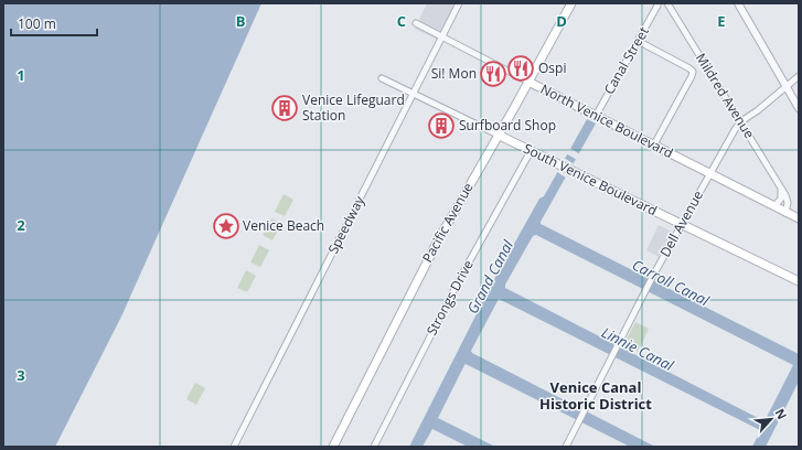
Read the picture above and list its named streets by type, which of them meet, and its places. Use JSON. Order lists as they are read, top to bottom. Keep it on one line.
{"streets":{"main road":["North Venice Boulevard","South Venice Boulevard","Pacific Avenue"],"street":["Canal Street","Mildred Avenue","Dell Avenue","Speedway","Strongs Drive"]},"crossings":[["Canal Street","North Venice Boulevard"],["Mildred Avenue","North Venice Boulevard"],["Mildred Avenue","Dell Avenue"],["North Venice Boulevard","Pacific Avenue"],["North Venice Boulevard","Dell Avenue"],["North Venice Boulevard","Speedway"],["South Venice Boulevard","Pacific Avenue"],["South Venice Boulevard","Dell Avenue"],["South Venice Boulevard","Speedway"],["South Venice Boulevard","Strongs Drive"]],"districts":["Venice Canal Historic District"],"water":["Grand Canal","Carroll Canal","Linnie Canal"],"places":{"restaurant":["Ospi","Si! Mon"],"building":["Venice Lifeguard Station","Surfboard Shop"],"place":["Venice Beach"]},"scale_bar":"100 m","north":"top right","grid":{"columns":["B","C","D","E"],"rows":["1","2","3"]}}
